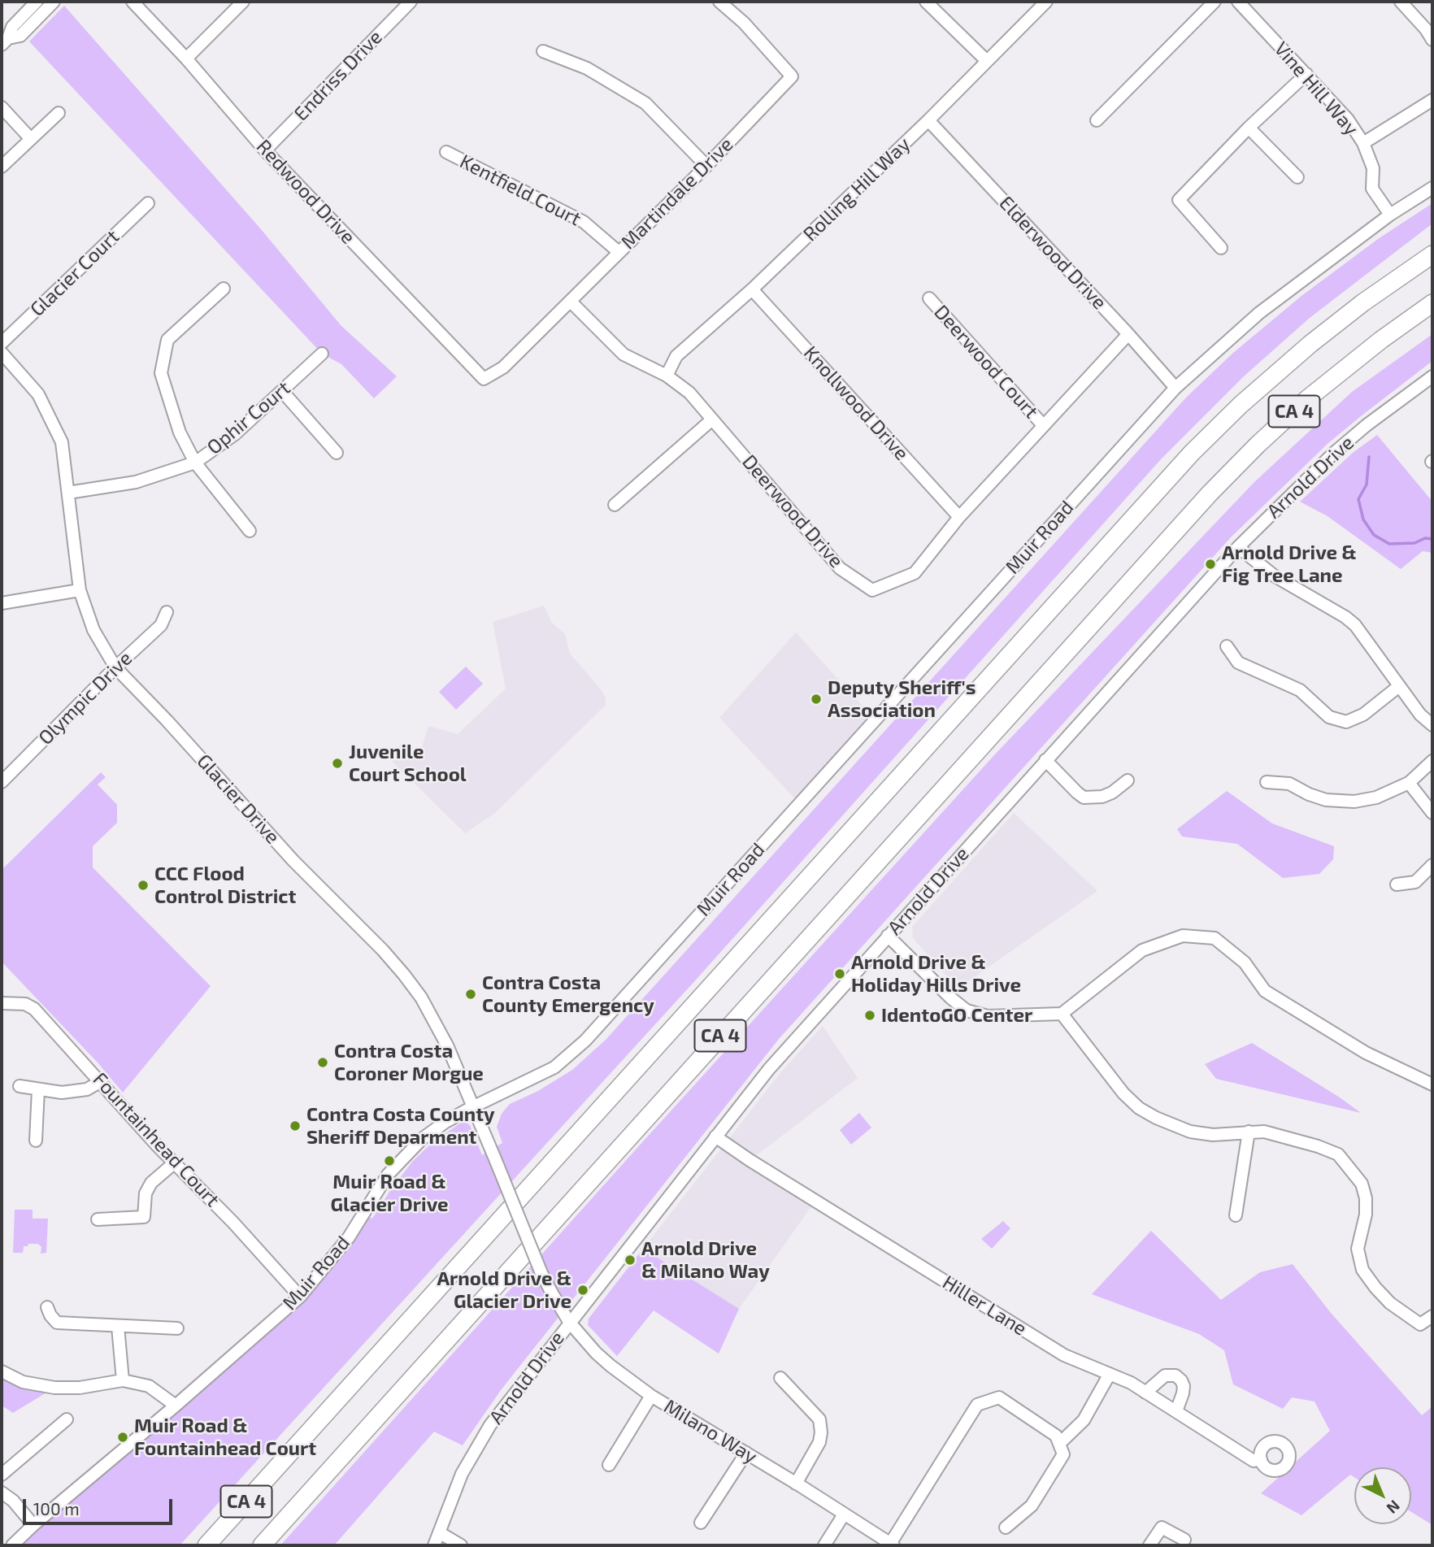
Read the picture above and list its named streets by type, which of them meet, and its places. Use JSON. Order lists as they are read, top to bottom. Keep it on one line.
{"streets":{"highway":["CA 4"],"street":["Endriss Drive","Vine Hill Way","Rolling Hill Way","Kentfield Court","Redwood Drive","Martindale Drive","Elderwood Drive","Glacier Court","Deerwood Court","Knollwood Drive","Ophir Court","Arnold Drive","Deerwood Drive","Muir Road","Olympic Drive","Glacier Drive","Fountainhead Court","Hiller Lane","Milano Way"]},"crossings":[["Endriss Drive","Redwood Drive"],["Vine Hill Way","Muir Road"],["Rolling Hill Way","Elderwood Drive"],["Rolling Hill Way","Knollwood Drive"],["Rolling Hill Way","Deerwood Drive"],["Kentfield Court","Martindale Drive"],["Redwood Drive","Martindale Drive"],["Martindale Drive","Deerwood Drive"],["Elderwood Drive","Deerwood Drive"],["Elderwood Drive","Muir Road"],["Deerwood Court","Deerwood Drive"],["Knollwood Drive","Deerwood Drive"],["Ophir Court","Glacier Drive"],["Arnold Drive","Hiller Lane"],["Arnold Drive","Milano Way"],["Muir Road","Glacier Drive"],["Muir Road","Fountainhead Court"],["Olympic Drive","Glacier Drive"],["Glacier Drive","Milano Way"]],"places":["Arnold Drive & Fig Tree Lane","Deputy Sheriff's Association","Juvenile Court School","CCC Flood Control District","Arnold Drive & Holiday Hills Drive","Contra Costa County Emergency","IdentoGO Center","Contra Costa Coroner Morgue","Contra Costa County Sheriff Deparment","Muir Road & Glacier Drive","Arnold Drive & Milano Way","Arnold Drive & Glacier Drive","Muir Road & Fountainhead Court"],"scale_bar":"100 m","north":"bottom right"}
